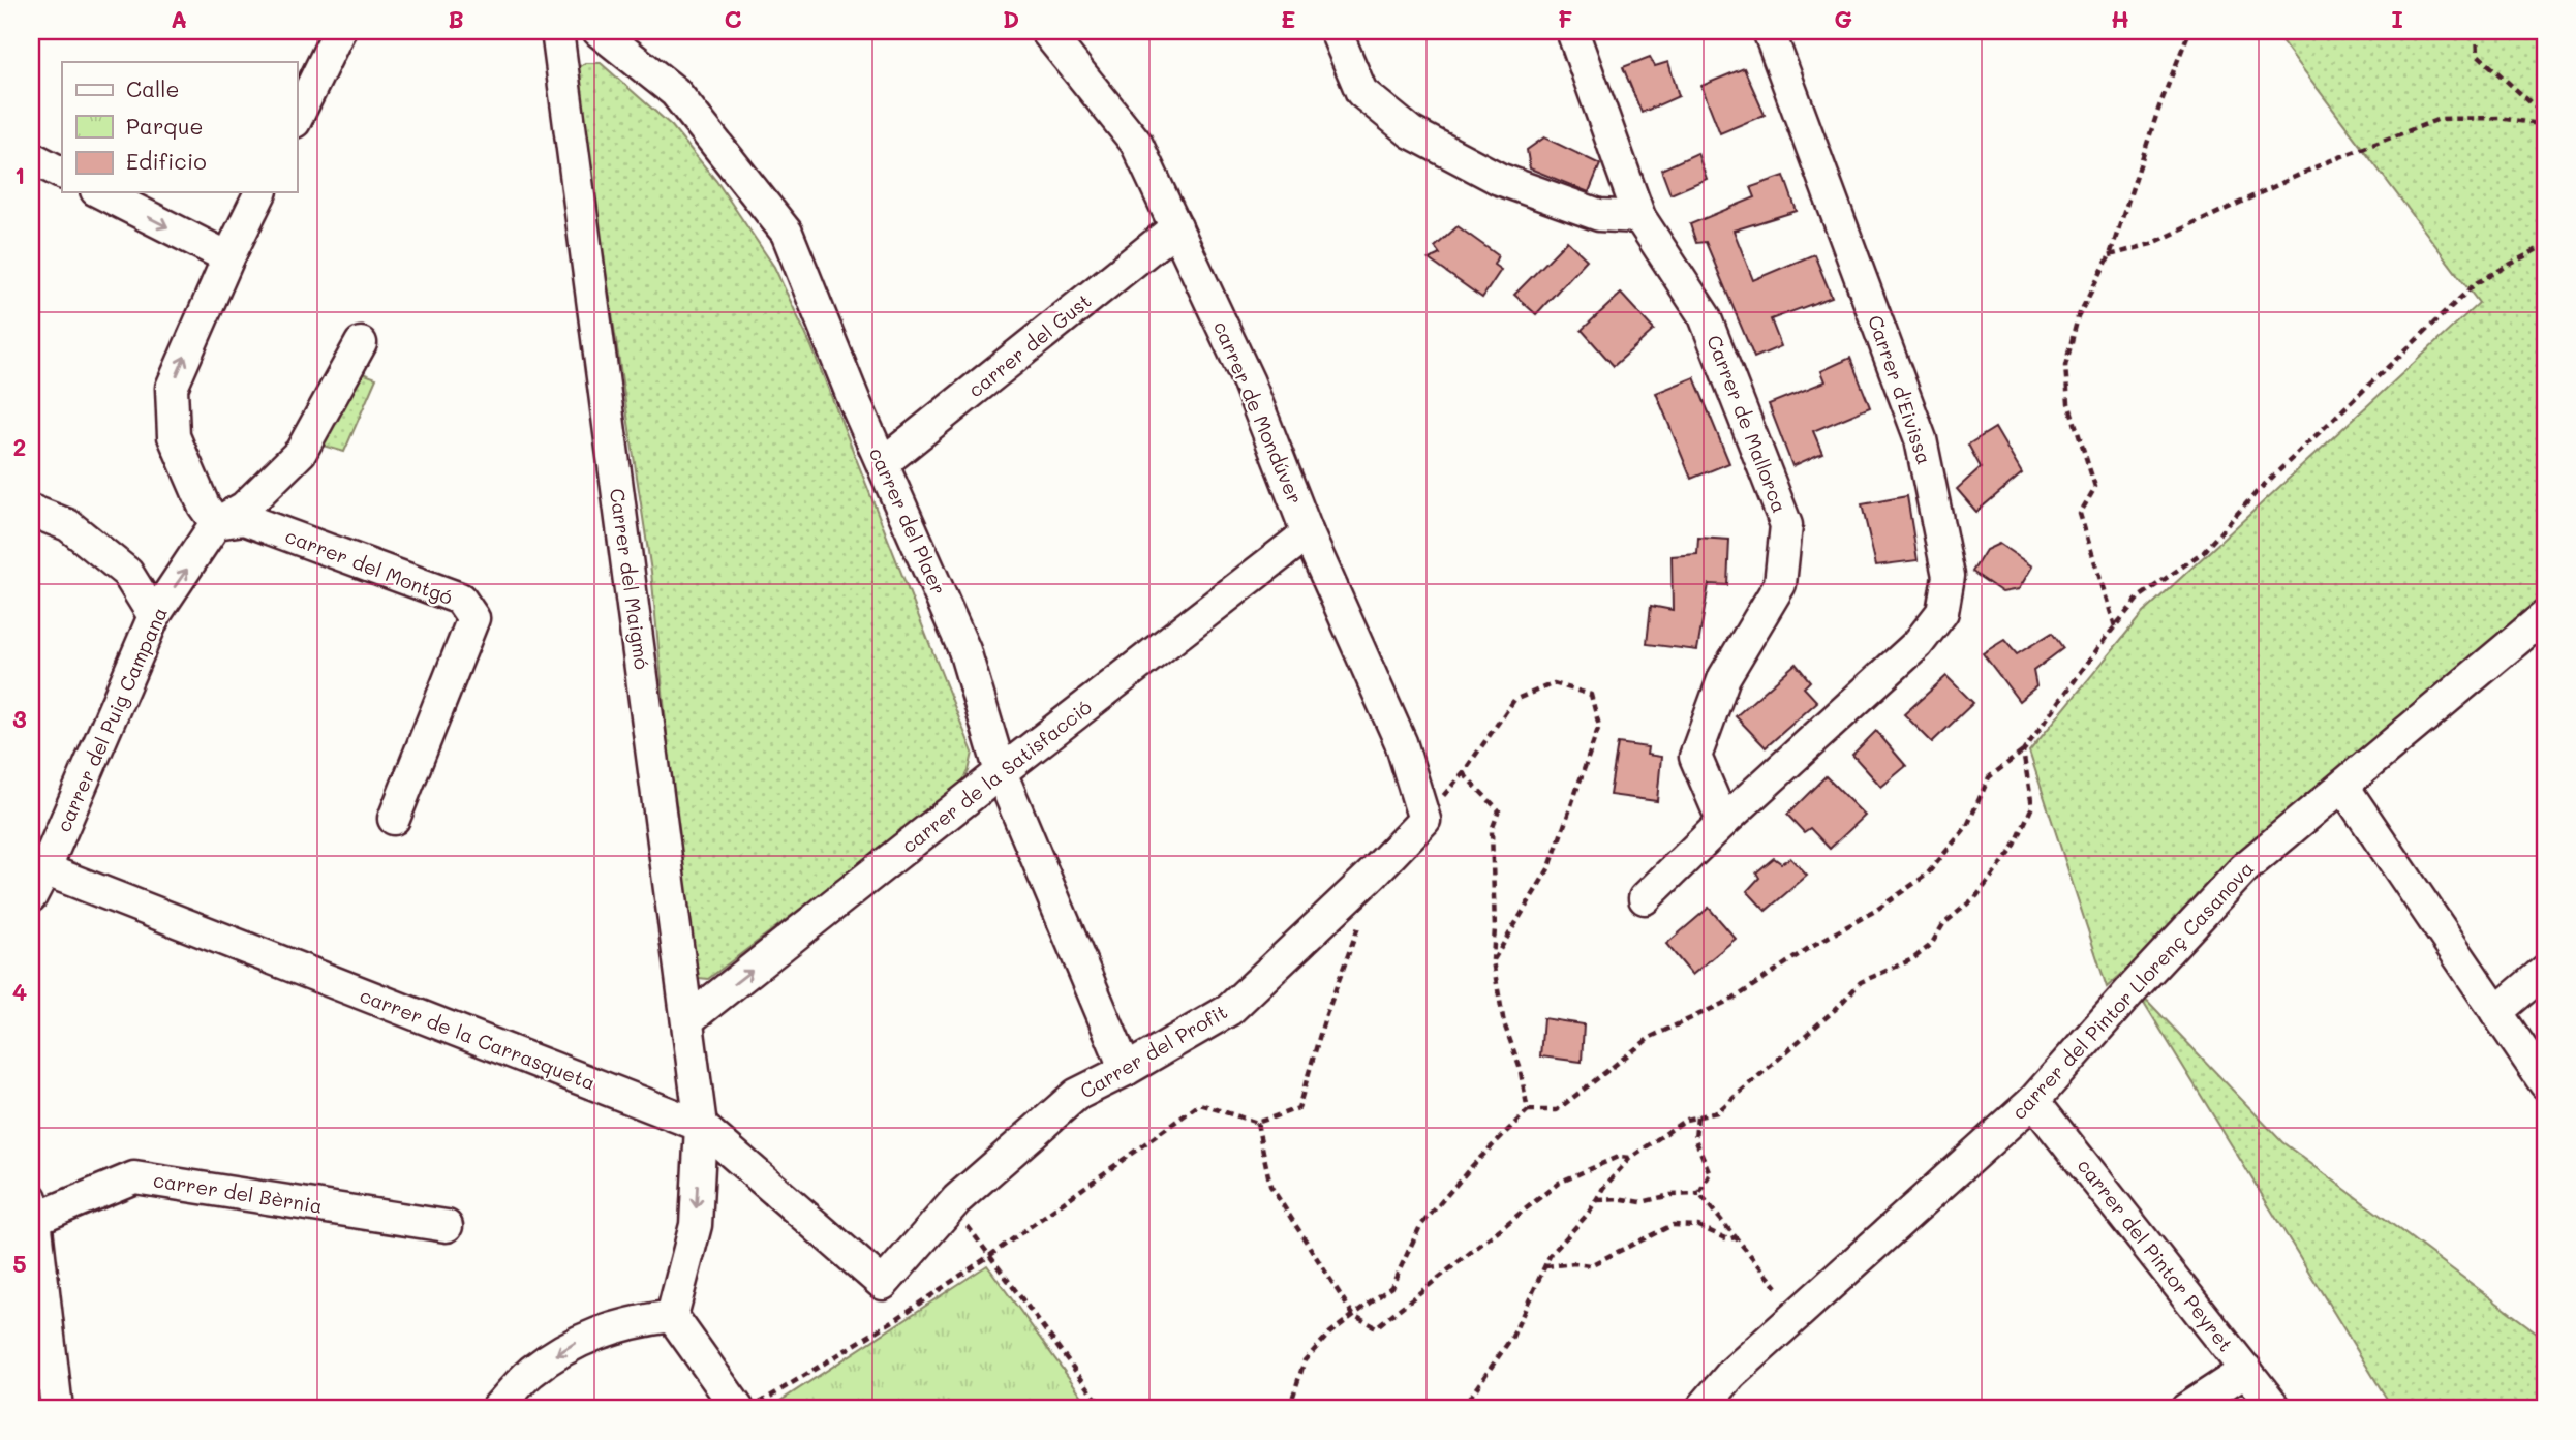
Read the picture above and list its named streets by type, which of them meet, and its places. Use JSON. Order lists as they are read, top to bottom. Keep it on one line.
{"streets":{"street":["carrer del Gust","Carrer d'Eivissa","carrer de Mondúver","Carrer de Mallorca","carrer del Plaer","carrer del Montgó","Carrer del Maigmó","carrer del Puig Campana","carrer de la Satisfacció","carrer del Pintor Llorenç Casanova","carrer de la Carrasqueta","Carrer del Profit","carrer del Bèrnia","carrer del Pintor Peyret"]},"crossings":[["carrer del Gust","carrer de Mondúver"],["carrer del Gust","carrer del Plaer"],["Carrer d'Eivissa","Carrer de Mallorca"],["carrer de Mondúver","carrer de la Satisfacció"],["carrer de Mondúver","Carrer del Profit"],["carrer del Plaer","carrer de la Satisfacció"],["carrer del Plaer","Carrer del Profit"],["carrer del Montgó","carrer del Puig Campana"],["Carrer del Maigmó","carrer de la Satisfacció"],["Carrer del Maigmó","carrer de la Carrasqueta"],["carrer del Puig Campana","carrer de la Carrasqueta"],["carrer del Pintor Llorenç Casanova","carrer del Pintor Peyret"],["carrer de la Carrasqueta","Carrer del Profit"]],"one_way":["carrer de la Satisfacció"],"legend":["Calle","Parque","Edificio"],"grid":{"columns":["A","B","C","D","E","F","G","H","I"],"rows":["1","2","3","4","5"]}}
